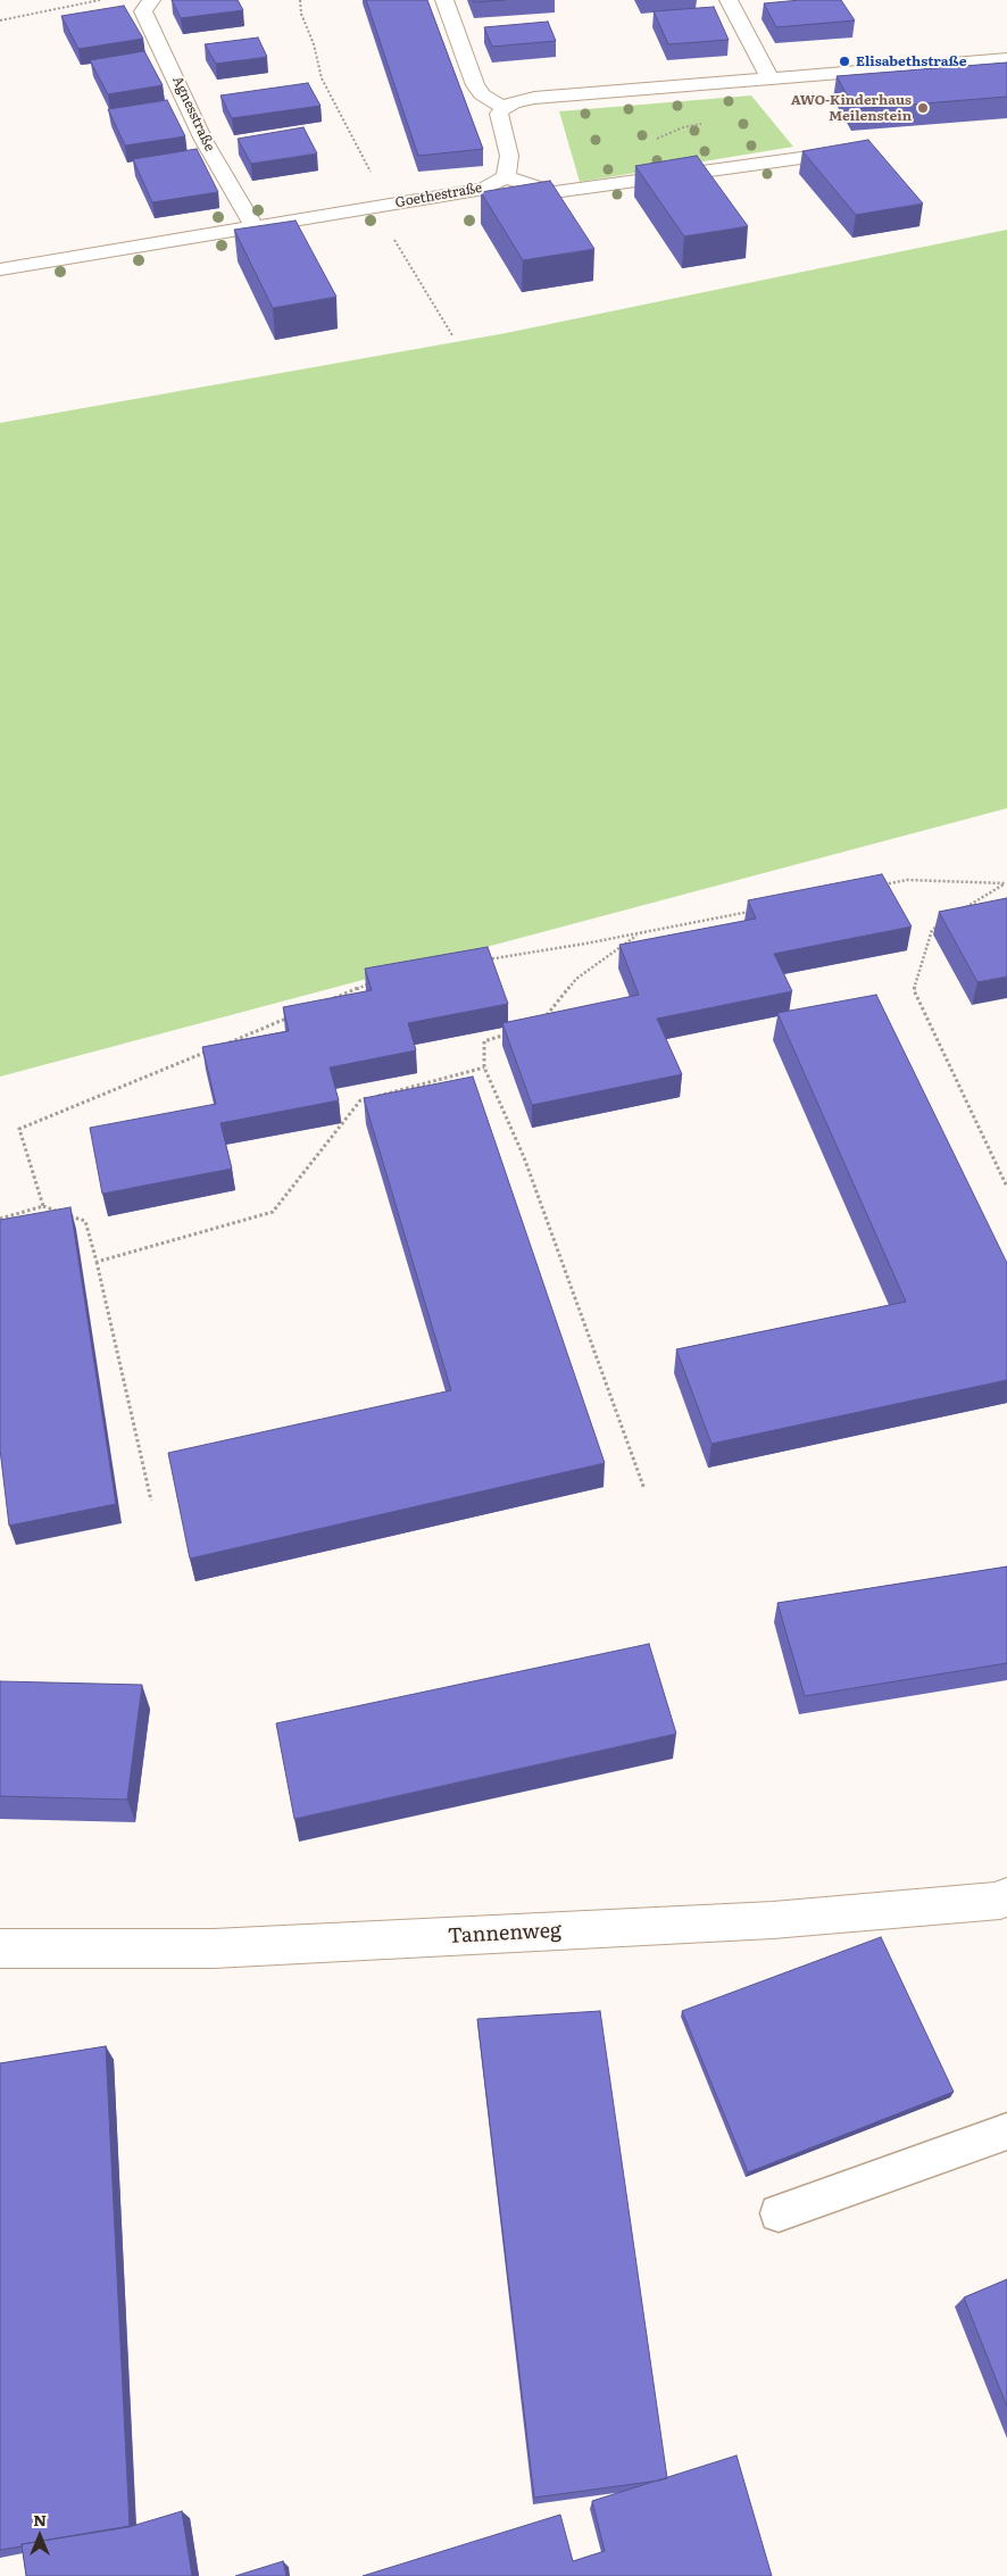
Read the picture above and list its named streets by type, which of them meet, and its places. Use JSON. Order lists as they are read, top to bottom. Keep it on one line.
{"streets":{"street":["Agnesstraße","Goethestraße","Tannenweg"]},"crossings":[["Agnesstraße","Goethestraße"]],"places":["Elisabethstraße","AWO-Kinderhaus Meilenstein"],"north":"top"}
